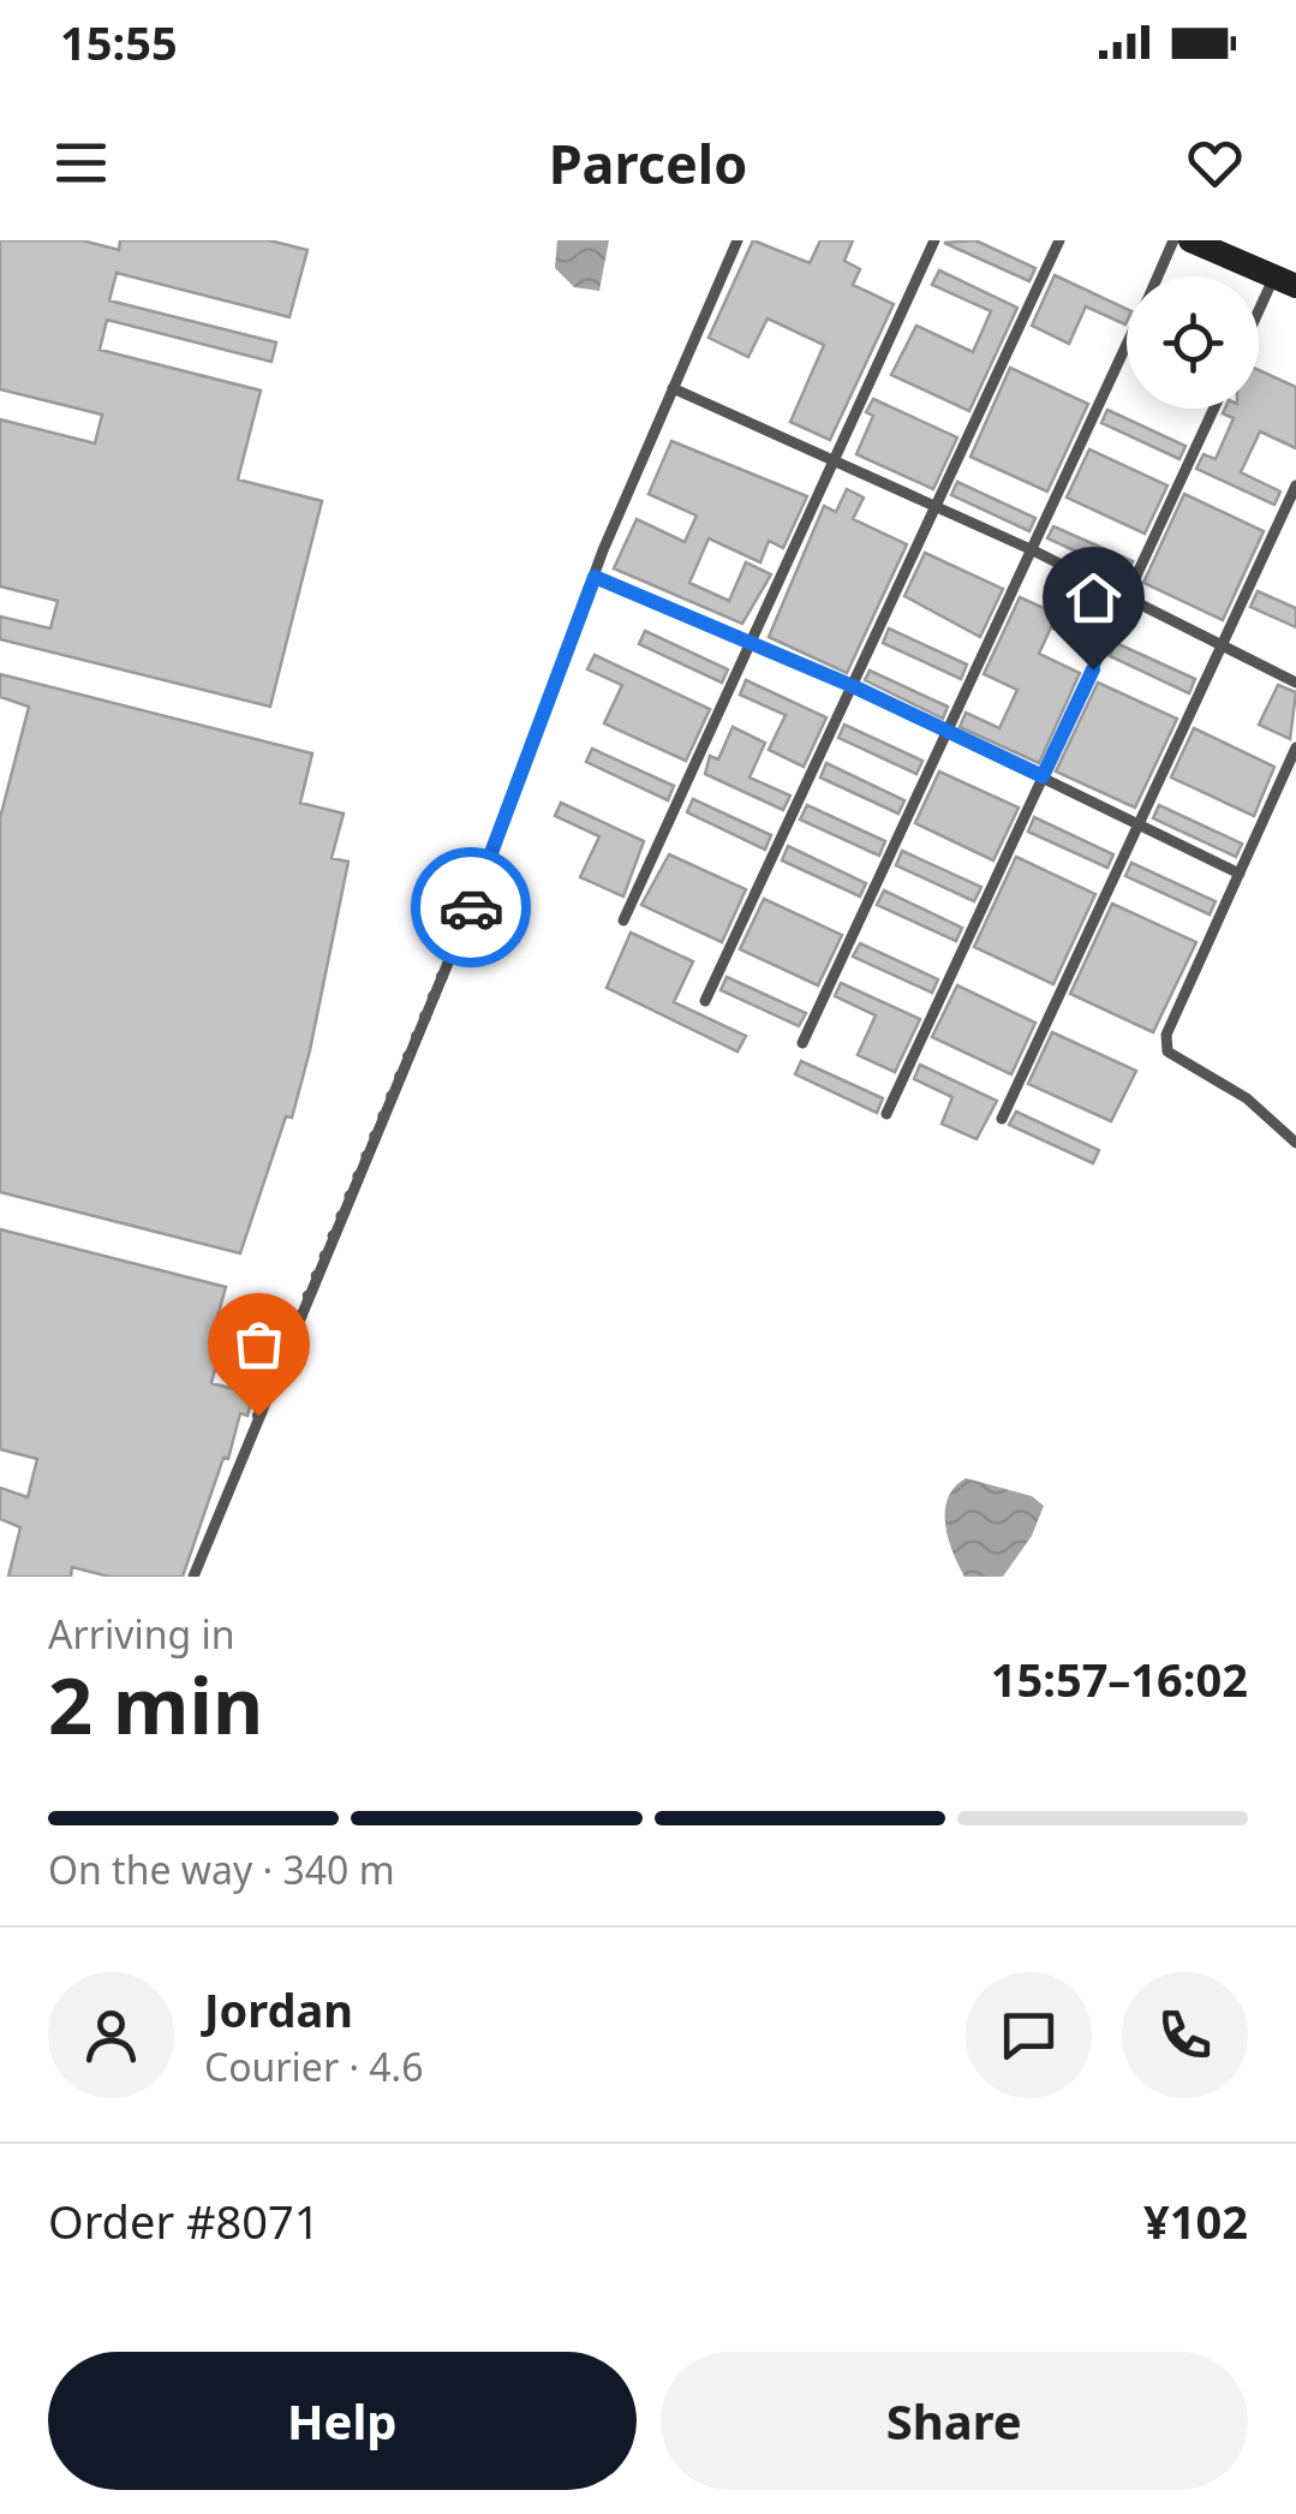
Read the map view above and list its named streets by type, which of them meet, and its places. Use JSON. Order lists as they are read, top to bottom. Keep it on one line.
{"page":{"status":"15:55","header":"Parcelo","heading":["2 min","Arriving in","15:57–16:02"],"panel":["Jordan","Courier · 4.6","Order #8071","¥102"],"bar":"On the way · 340 m","buttons":["Help","Share"]}}
